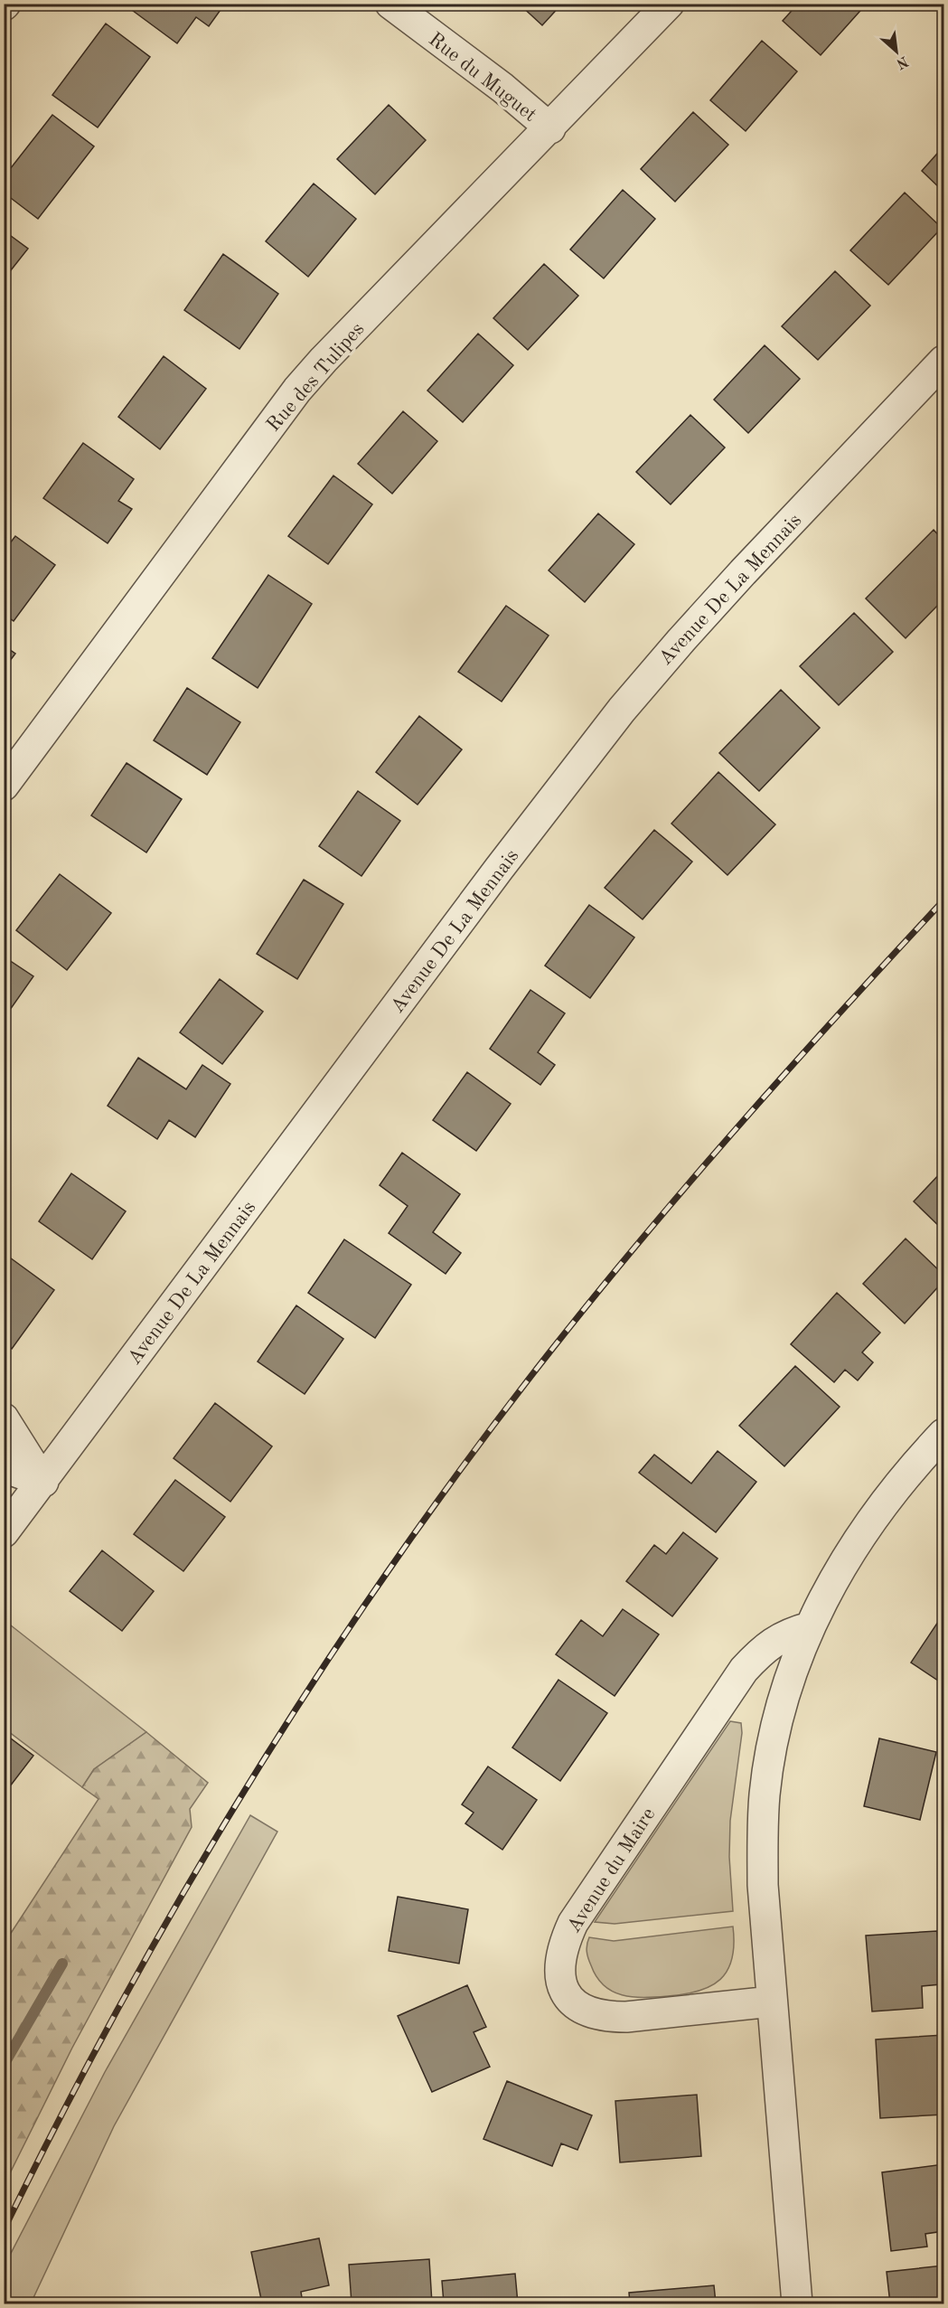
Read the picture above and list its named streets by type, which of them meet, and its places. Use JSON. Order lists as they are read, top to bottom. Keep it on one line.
{"streets":{"street":["Rue du Muguet","Rue des Tulipes","Avenue De La Mennais","Avenue du Maire"]},"crossings":[["Rue du Muguet","Rue des Tulipes"]],"north":"bottom right"}
